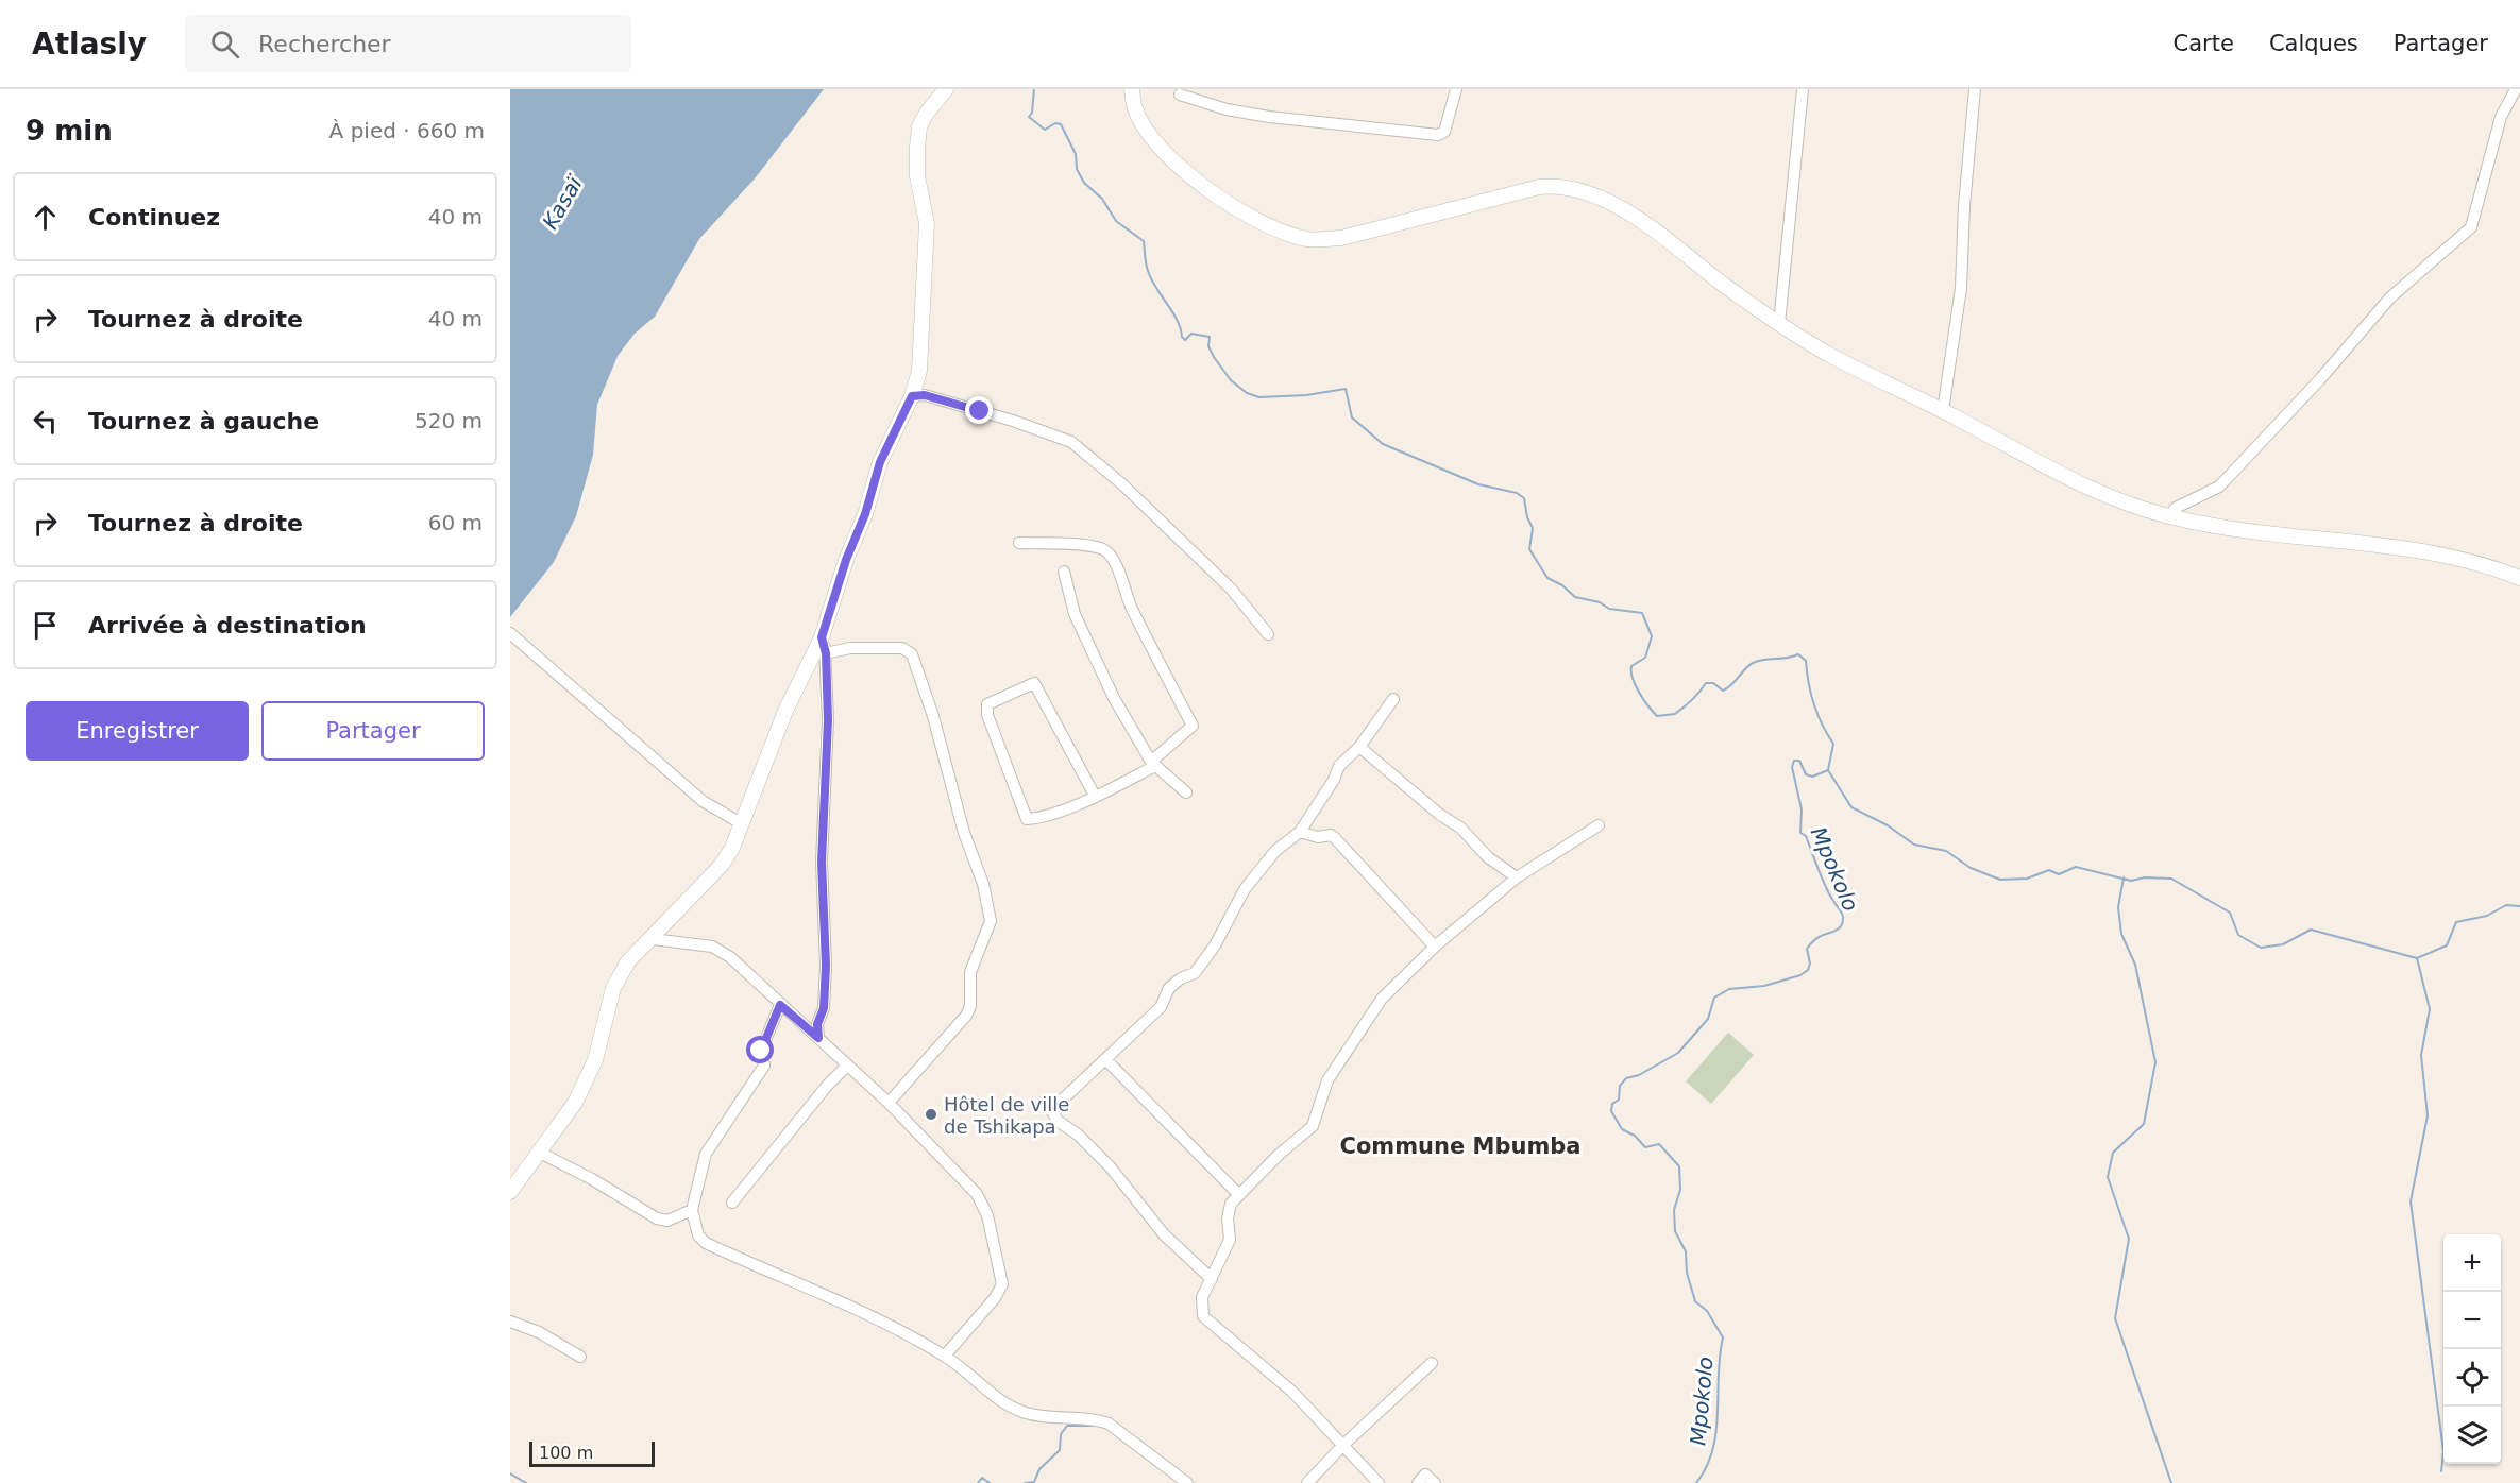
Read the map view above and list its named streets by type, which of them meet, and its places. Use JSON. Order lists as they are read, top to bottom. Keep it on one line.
{"districts":["Commune Mbumba"],"water":["Kasaï","Mpokolo"],"places":["Hôtel de ville de Tshikapa"],"scale_bar":"100 m","page":{"header":"Atlasly","search":"Rechercher","nav":["Carte","Calques","Partager"],"heading":["9 min","À pied · 660 m"],"list":[["Continuez","40 m"],["Tournez à droite","40 m"],["Tournez à gauche","520 m"],["Tournez à droite","60 m"],"Arrivée à destination"],"buttons":["Enregistrer","Partager"],"map_buttons":["+","−"],"scale":"100 m"}}
